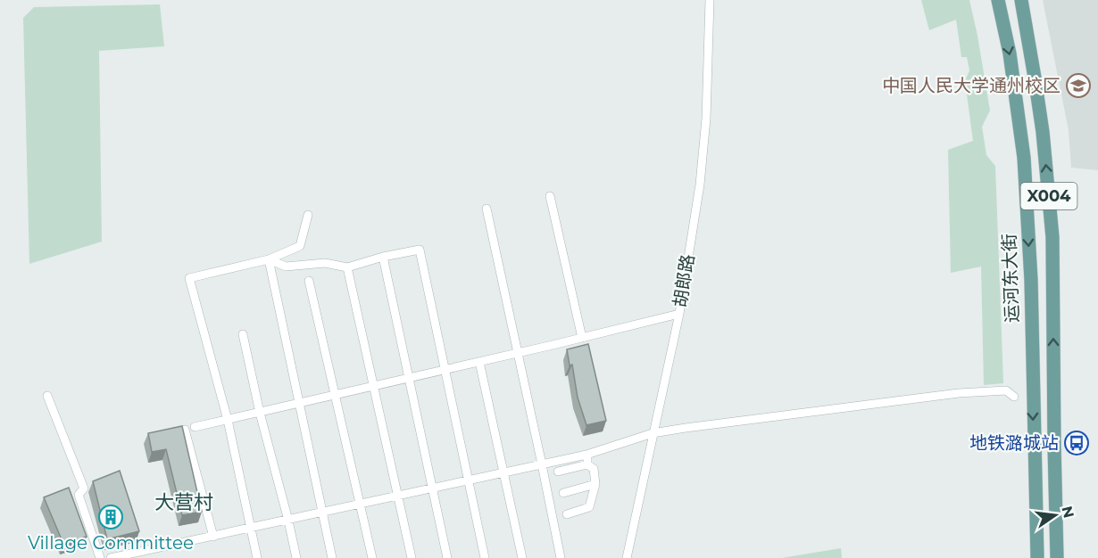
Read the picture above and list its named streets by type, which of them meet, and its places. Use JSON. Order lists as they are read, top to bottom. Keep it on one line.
{"streets":{"main road":["X004","运河东大街"],"street":["胡郎路"]},"districts":["大营村"],"places":{"school or university":["中国人民大学通州校区"],"bus stop":["地铁潞城站"],"building":["Village Committee"]},"north":"right"}
